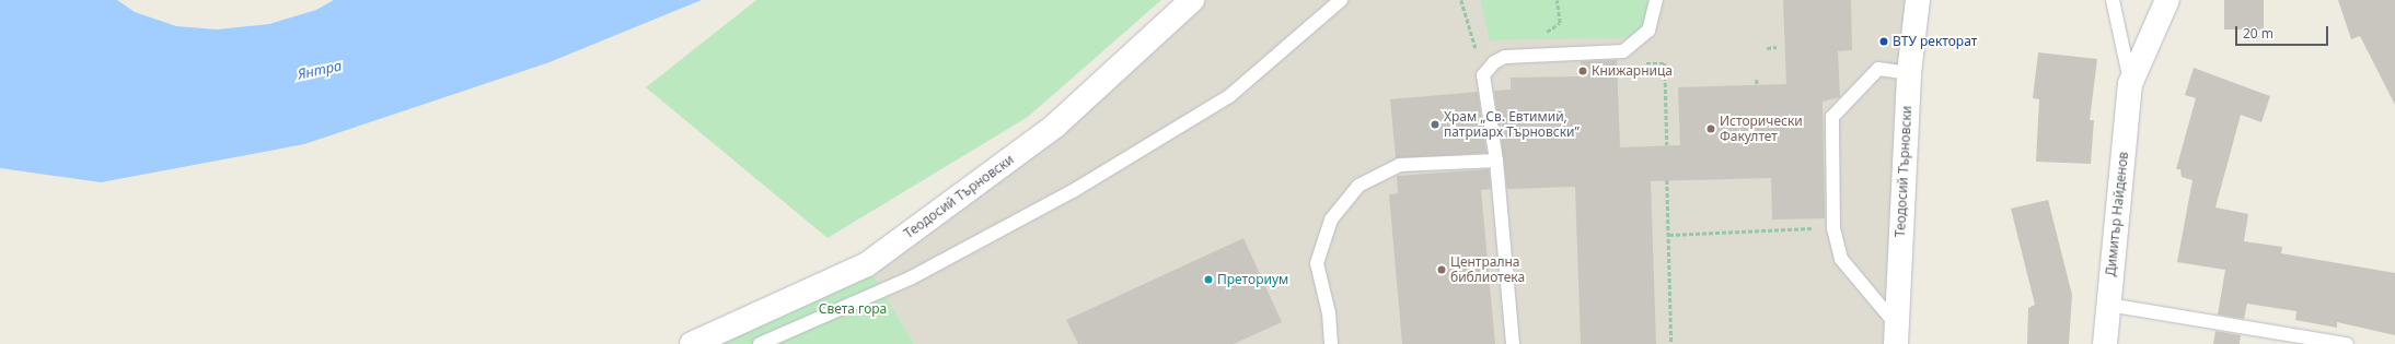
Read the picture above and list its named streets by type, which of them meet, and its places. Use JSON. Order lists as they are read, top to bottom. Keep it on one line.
{"streets":{"street":["Теодосий Търновски","Димитър Найденов"]},"water":["Янтра"],"parks":["Света гора"],"places":["ВТУ ректорат","Книжарница","Храм „Св. Евтимий, патриарх Търновски”","Исторически Факултет","Централна библиотека","Преториум"],"scale_bar":"20 m"}
